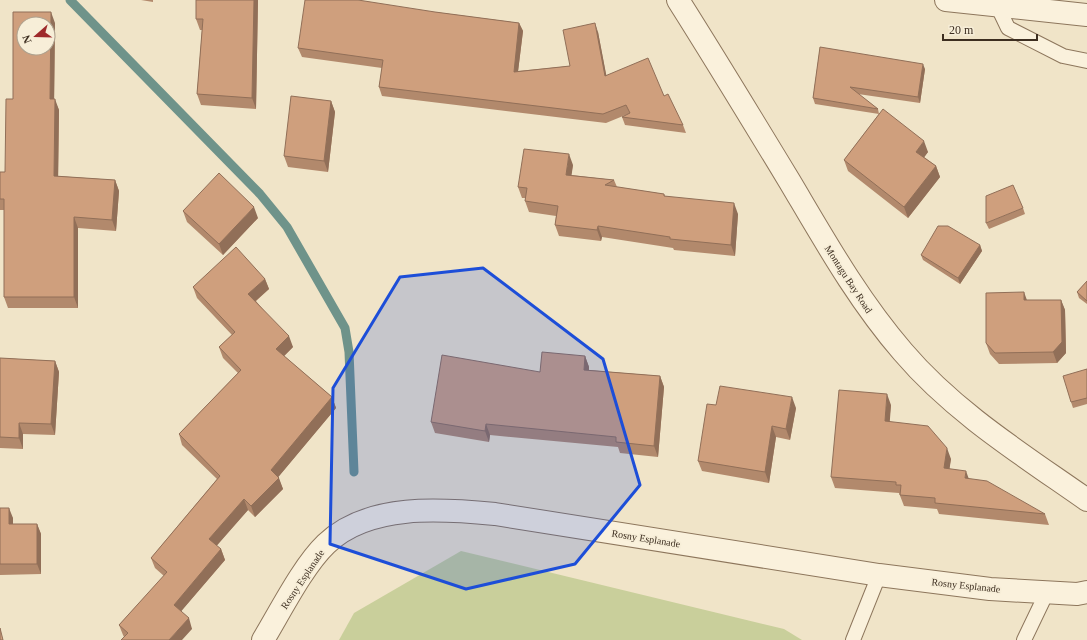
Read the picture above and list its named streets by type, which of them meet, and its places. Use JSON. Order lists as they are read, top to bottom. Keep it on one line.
{"streets":{"street":["Montagu Bay Road","Rosny Esplanade"]},"scale_bar":"20 m","north":"left"}
